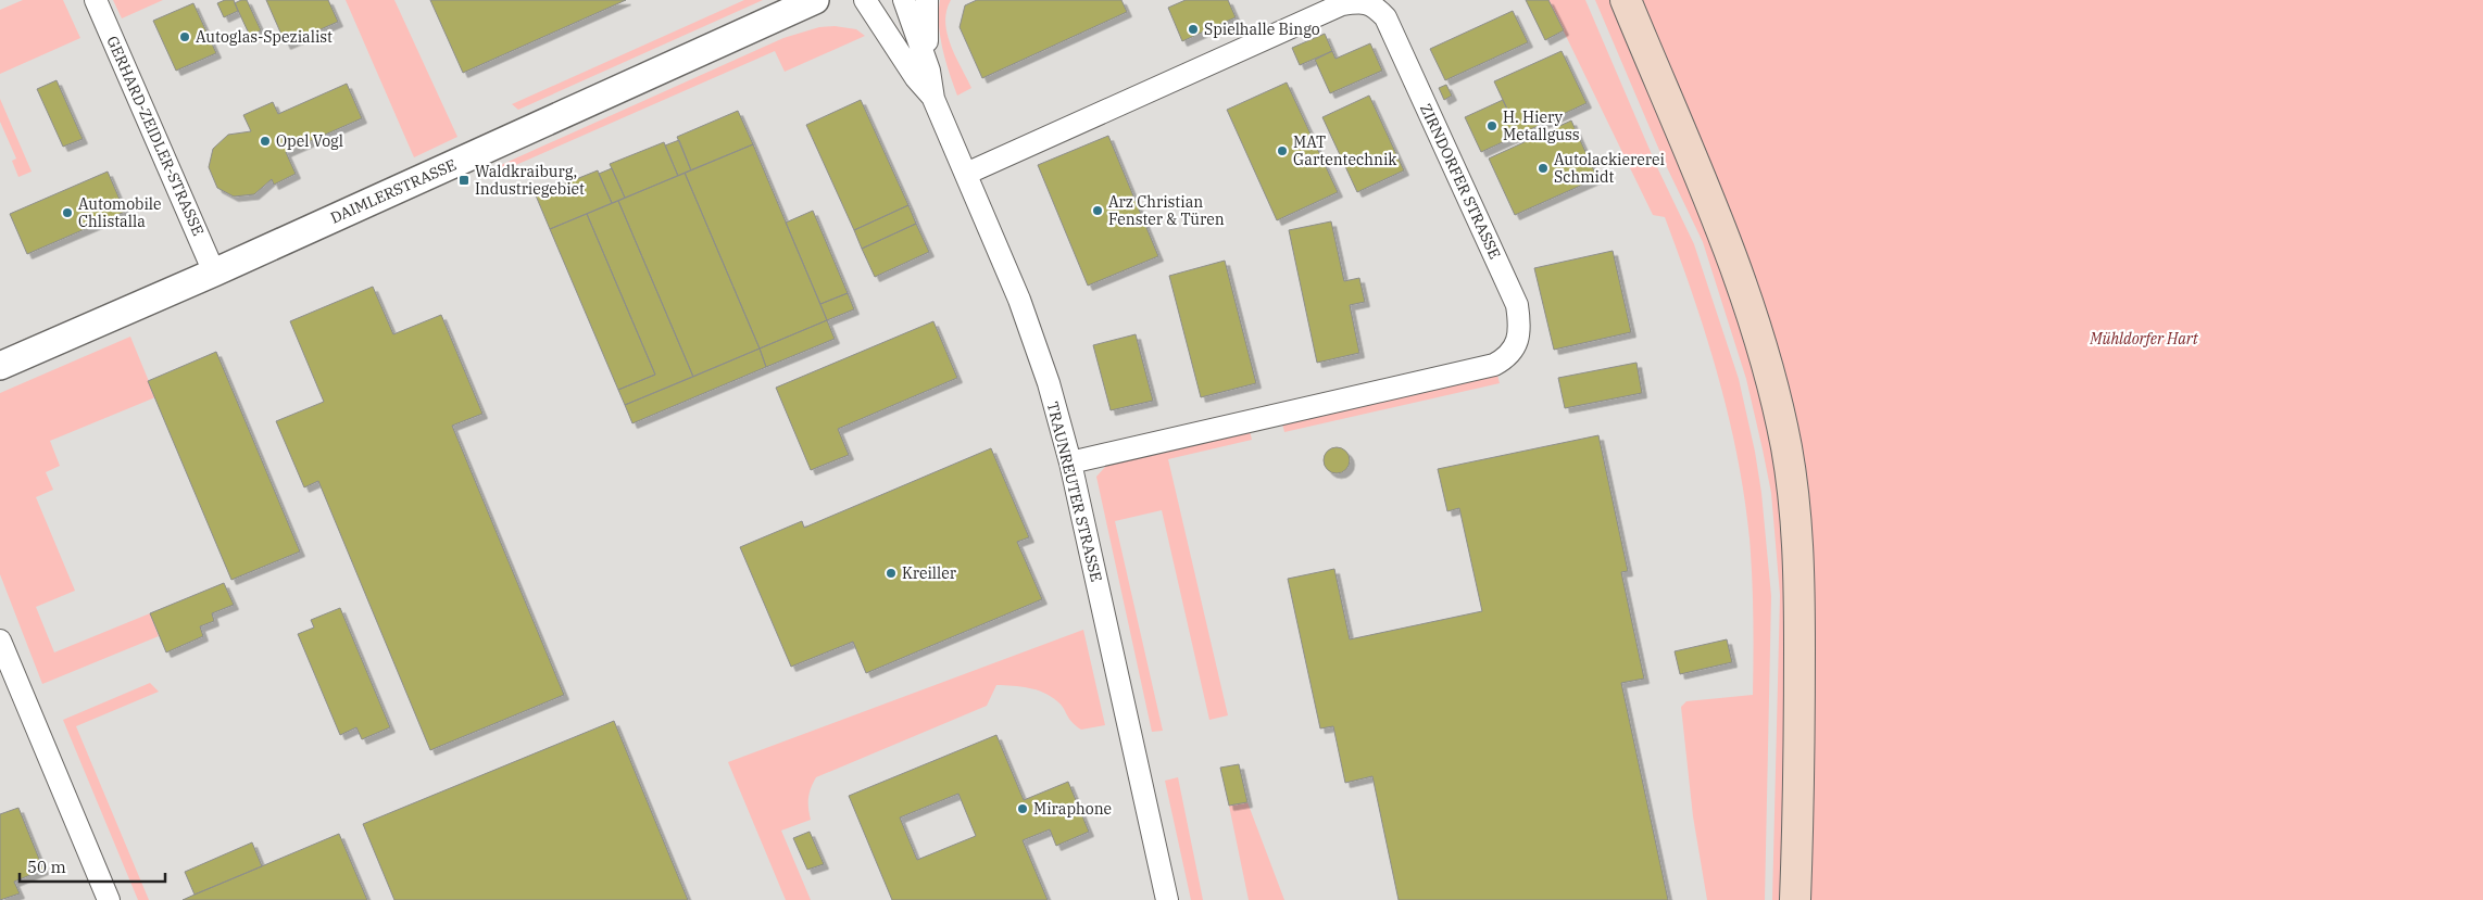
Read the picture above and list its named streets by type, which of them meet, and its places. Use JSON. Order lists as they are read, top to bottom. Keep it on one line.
{"streets":{"street":["GERHARD-ZEIDLER-STRASSE","ZIRNDORFER STRASSE","DAIMLERSTRASSE","TRAUNREUTER STRASSE"]},"crossings":[["GERHARD-ZEIDLER-STRASSE","DAIMLERSTRASSE"],["ZIRNDORFER STRASSE","TRAUNREUTER STRASSE"]],"parks":["Mühldorfer Hart"],"places":{"other":["Spielhalle Bingo","Autoglas-Spezialist","H. Hiery Metallguss","Opel Vogl","MAT Gartentechnik","Autolackiererei Schmidt","Arz Christian Fenster & Türen","Automobile Chlistalla","Kreiller","Miraphone"],"transit":["Waldkraiburg, Industriegebiet"]},"scale_bar":"50 m"}
